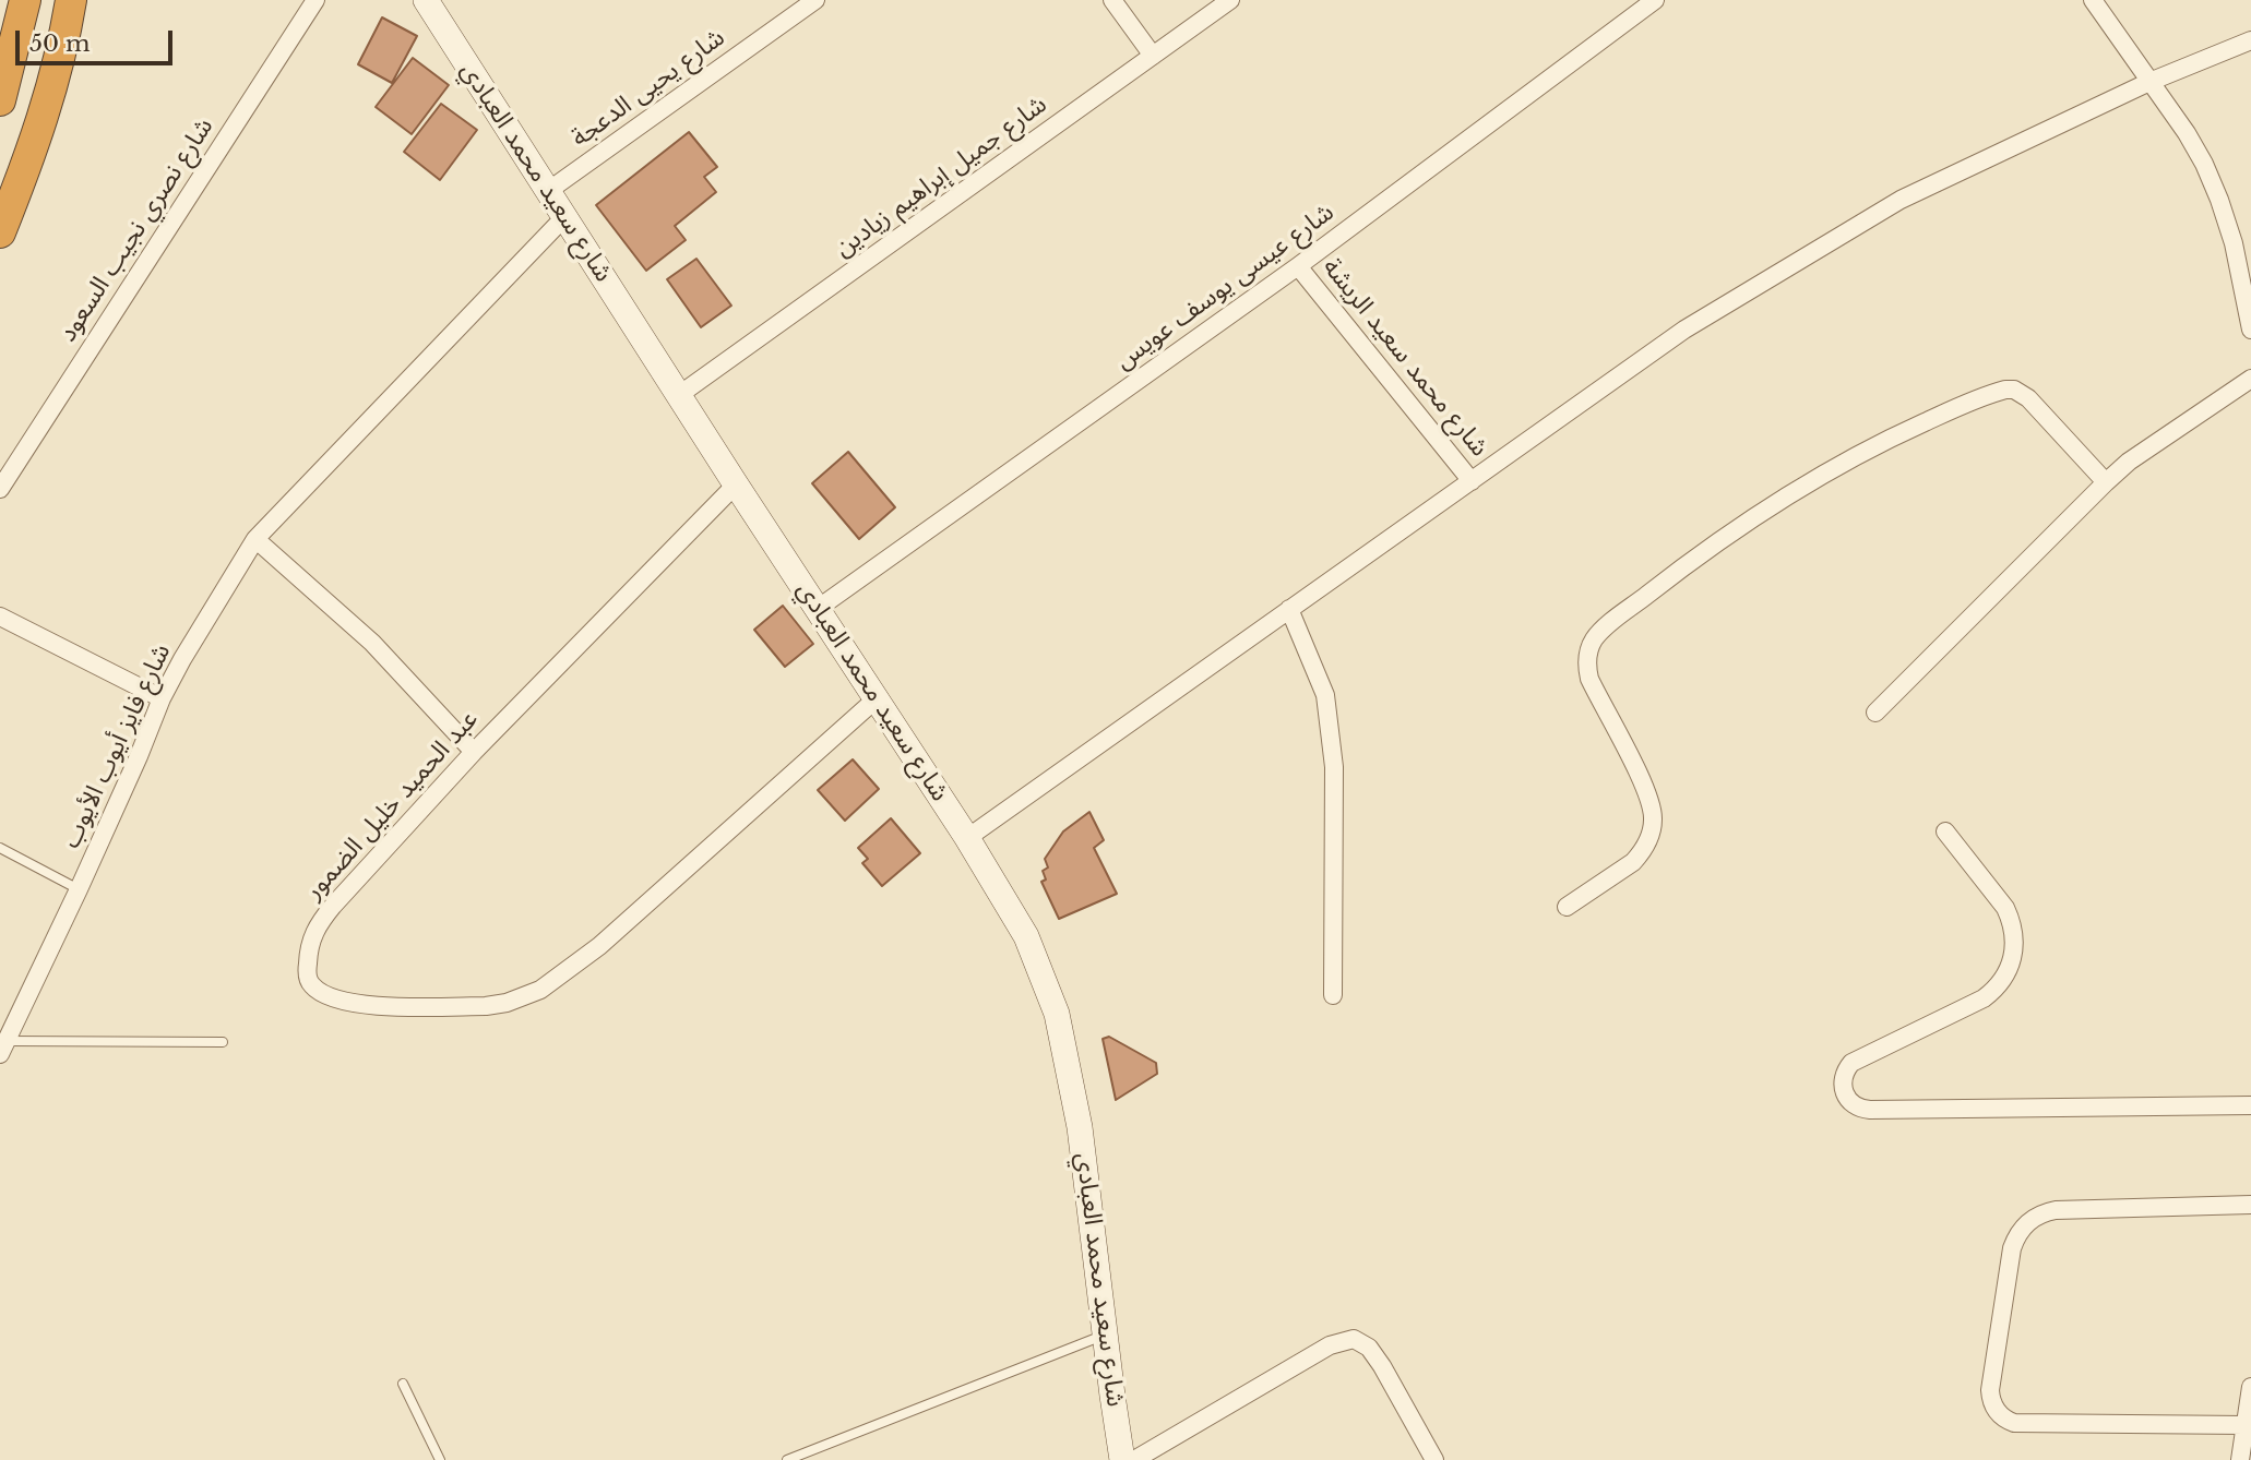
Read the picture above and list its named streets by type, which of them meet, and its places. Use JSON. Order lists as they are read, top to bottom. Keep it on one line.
{"streets":{"street":["شارع يحيى الدعجة","شارع سعيد محمد العبادي","شارع جميل إبراهيم زيادين","شارع نصري نجيب السعود","شارع عيسى يوسف عويس","شارع محمد سعيد الريشة","شارع فايز أيوب الأيوب","عبد الحميد خليل الضمور"]},"crossings":[["شارع يحيى الدعجة","شارع سعيد محمد العبادي"],["شارع سعيد محمد العبادي","شارع جميل إبراهيم زيادين"],["شارع سعيد محمد العبادي","شارع عيسى يوسف عويس"],["شارع سعيد محمد العبادي","شارع فايز أيوب الأيوب"],["شارع سعيد محمد العبادي","عبد الحميد خليل الضمور"],["شارع عيسى يوسف عويس","شارع محمد سعيد الريشة"]],"scale_bar":"50 m"}
